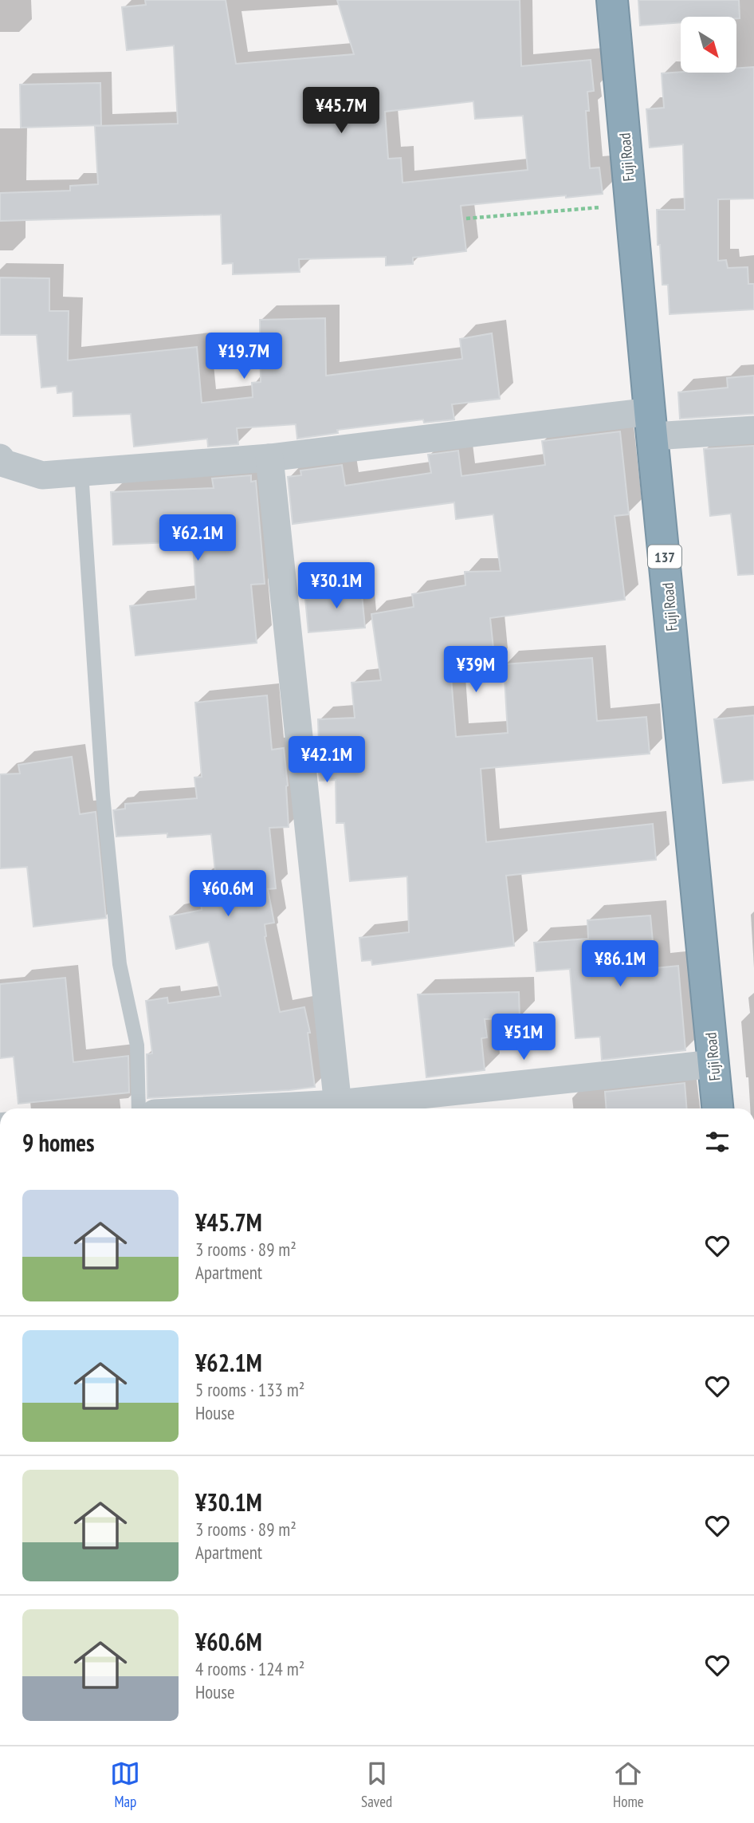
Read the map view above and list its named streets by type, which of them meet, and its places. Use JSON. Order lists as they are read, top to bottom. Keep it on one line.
{"streets":{"highway":["Fuji Road","137"]},"north":"bottom right","page":{"price":["¥45.7M","¥19.7M","¥62.1M","¥30.1M","¥39M","¥42.1M","¥60.6M","¥86.1M","¥51M"],"heading":"9 homes","list":[{"name":"¥45.7M","note":"3 rooms · 89 m² · Apartment"},{"name":"¥62.1M","note":"5 rooms · 133 m² · House"},{"name":"¥30.1M","note":"3 rooms · 89 m² · Apartment"},{"name":"¥60.6M","note":"4 rooms · 124 m² · House"}],"tabs":["Map","Saved","Home"]}}
